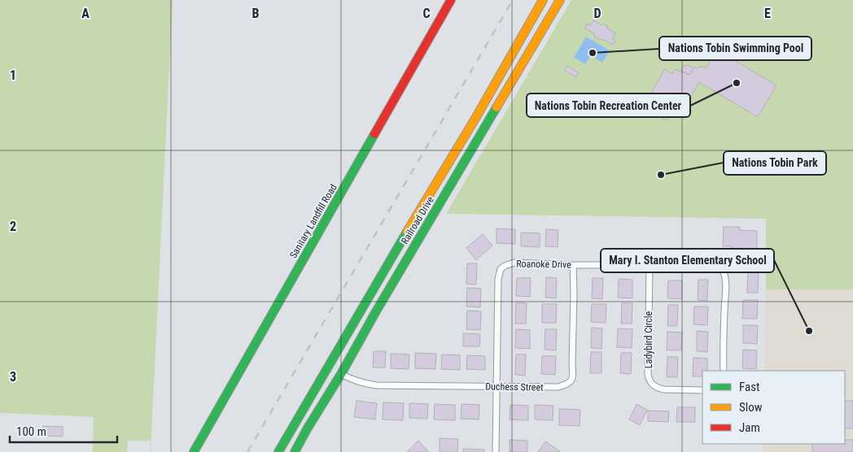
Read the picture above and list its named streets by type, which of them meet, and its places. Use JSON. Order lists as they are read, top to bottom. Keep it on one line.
{"streets":{"main road":["Railroad Drive","Sanitary Landfill Road"],"street":["Roanoke Drive","Ladybird Circle","Duchess Street"]},"crossings":[["Railroad Drive","Duchess Street"],["Roanoke Drive","Ladybird Circle"],["Roanoke Drive","Duchess Street"]],"places":["Nations Tobin Swimming Pool","Nations Tobin Recreation Center","Nations Tobin Park","Mary I. Stanton Elementary School"],"legend":["Fast","Slow","Jam"],"scale_bar":"100 m","grid":{"columns":["A","B","C","D","E"],"rows":["1","2","3"]}}
